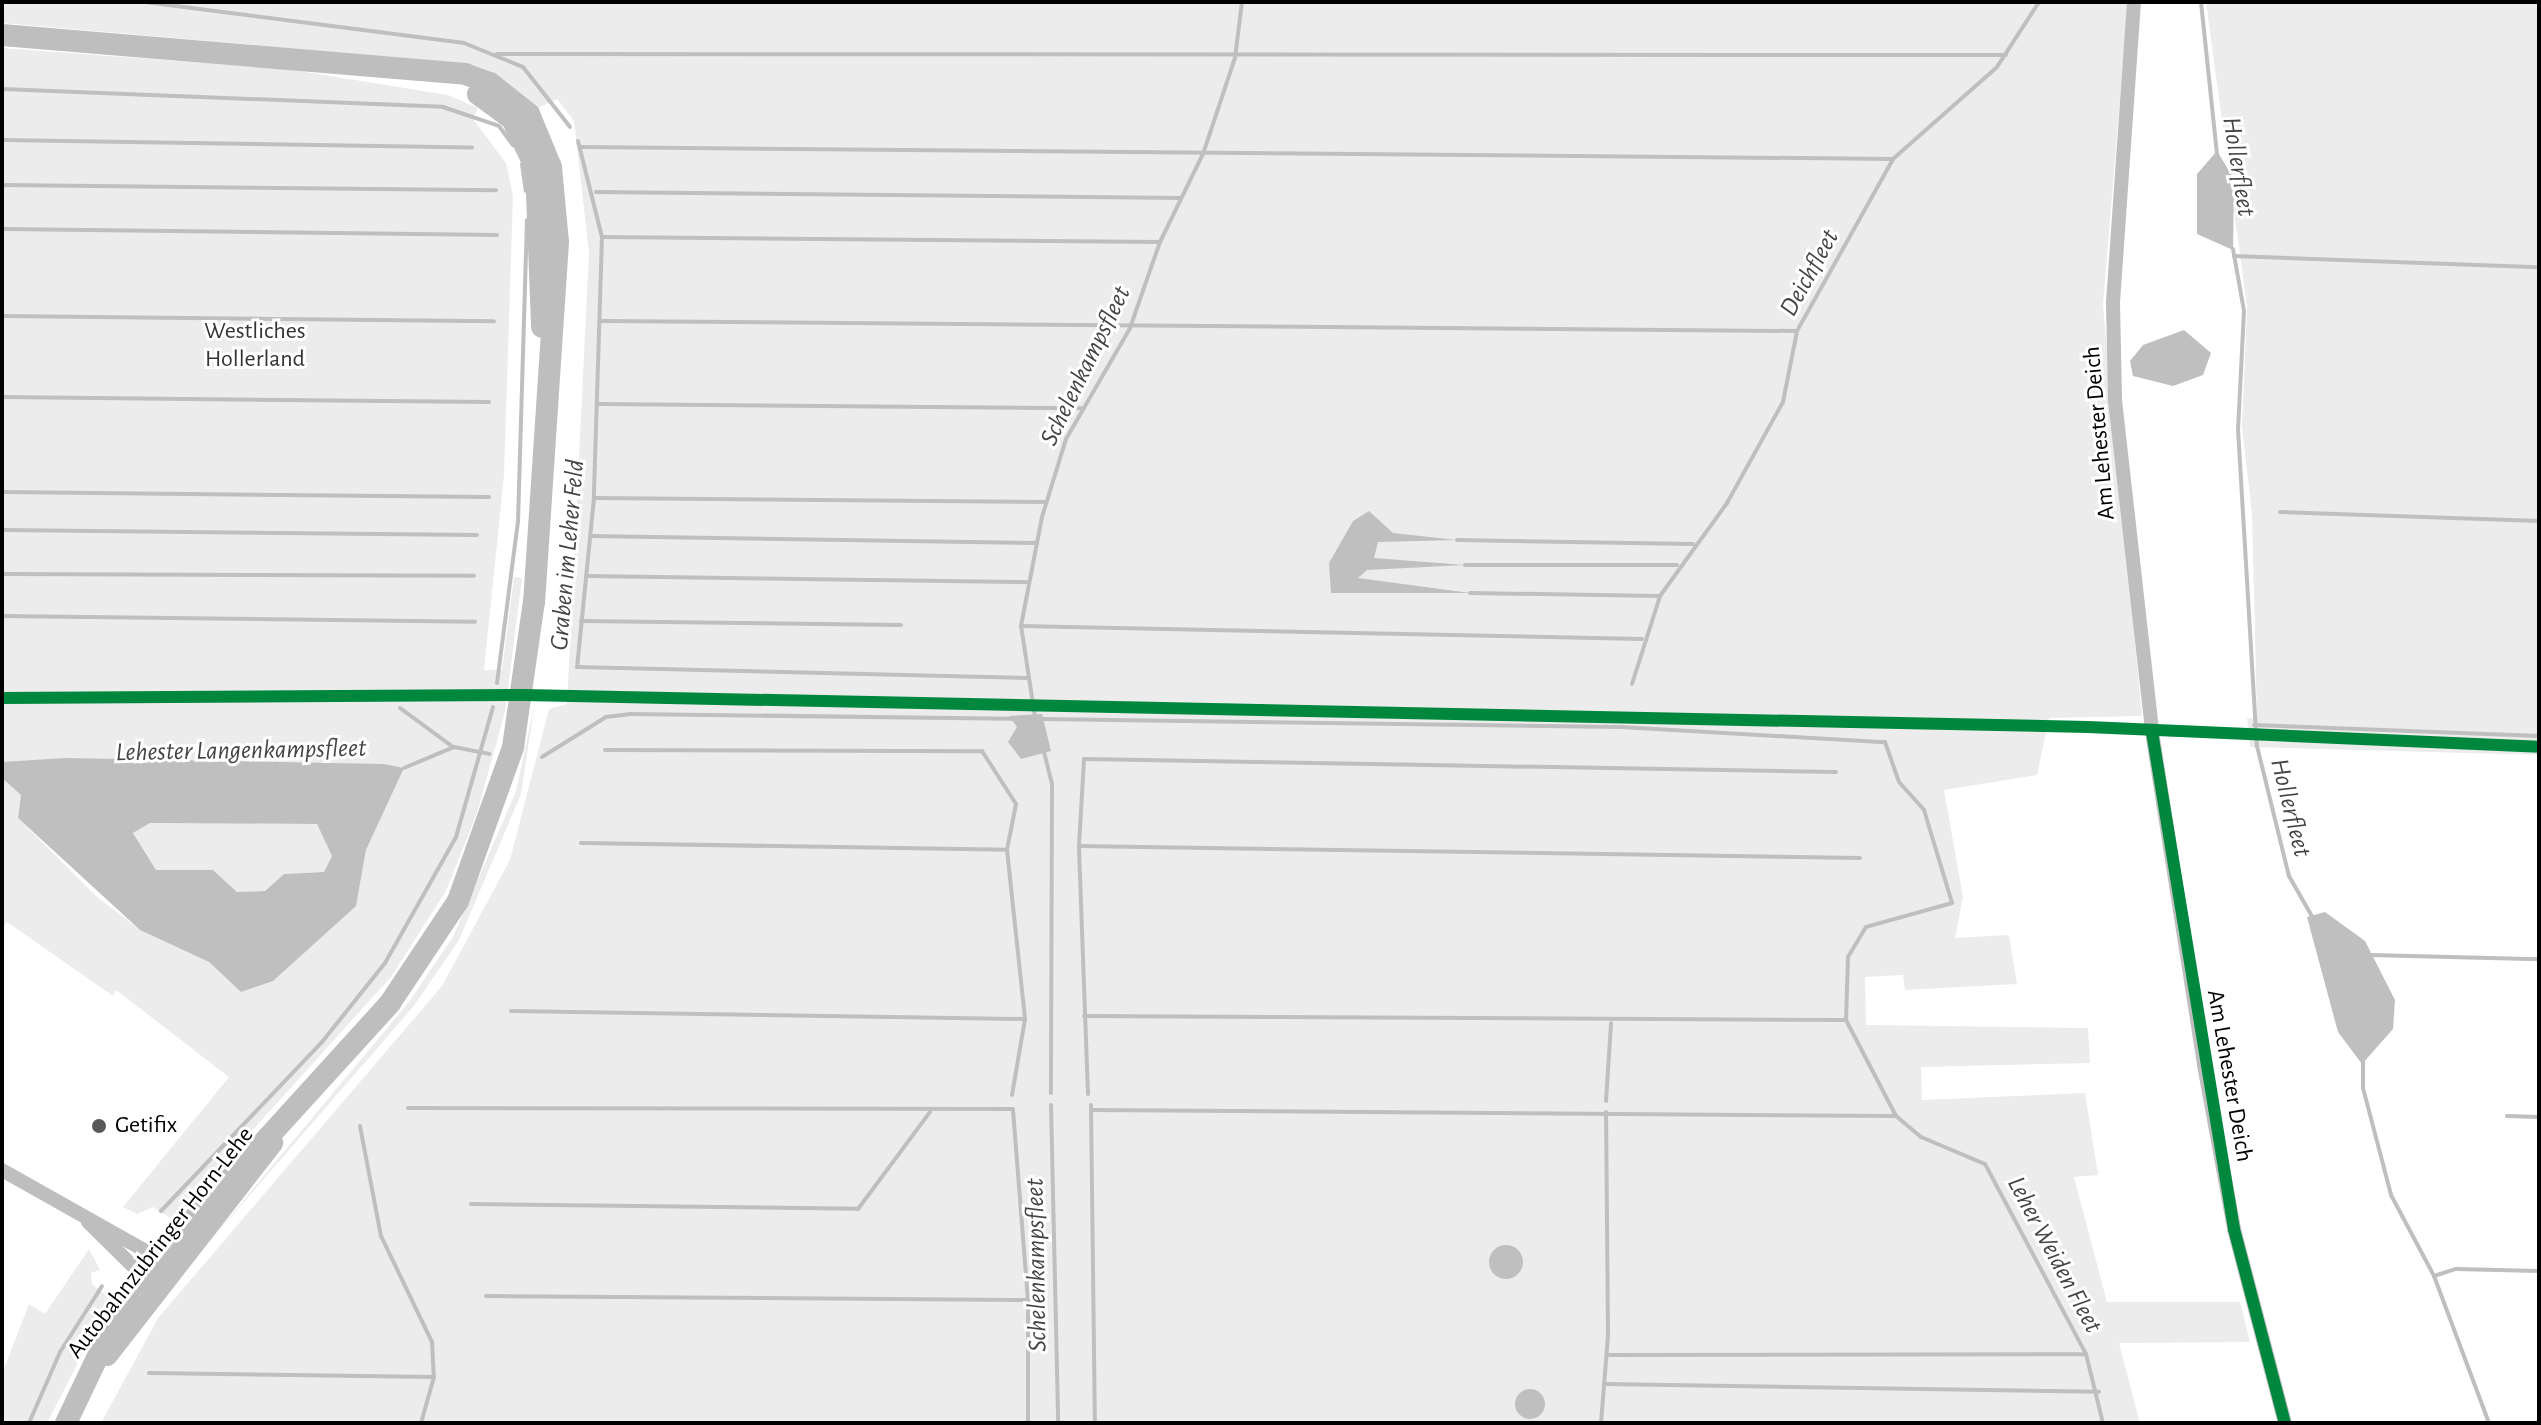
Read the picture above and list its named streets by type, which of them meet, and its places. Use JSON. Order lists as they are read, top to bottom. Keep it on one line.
{"streets":{"main road":["Autobahnzubringer Horn-Lehe"],"street":["Am Lehester Deich"]},"water":["Hollerfleet","Deichfleet","Schelenkampsfleet","Graben im Leher Feld","Lehester Langenkampsfleet","Leher Weiden Fleet"],"parks":["Westliches Hollerland"],"places":["Getifix"]}
